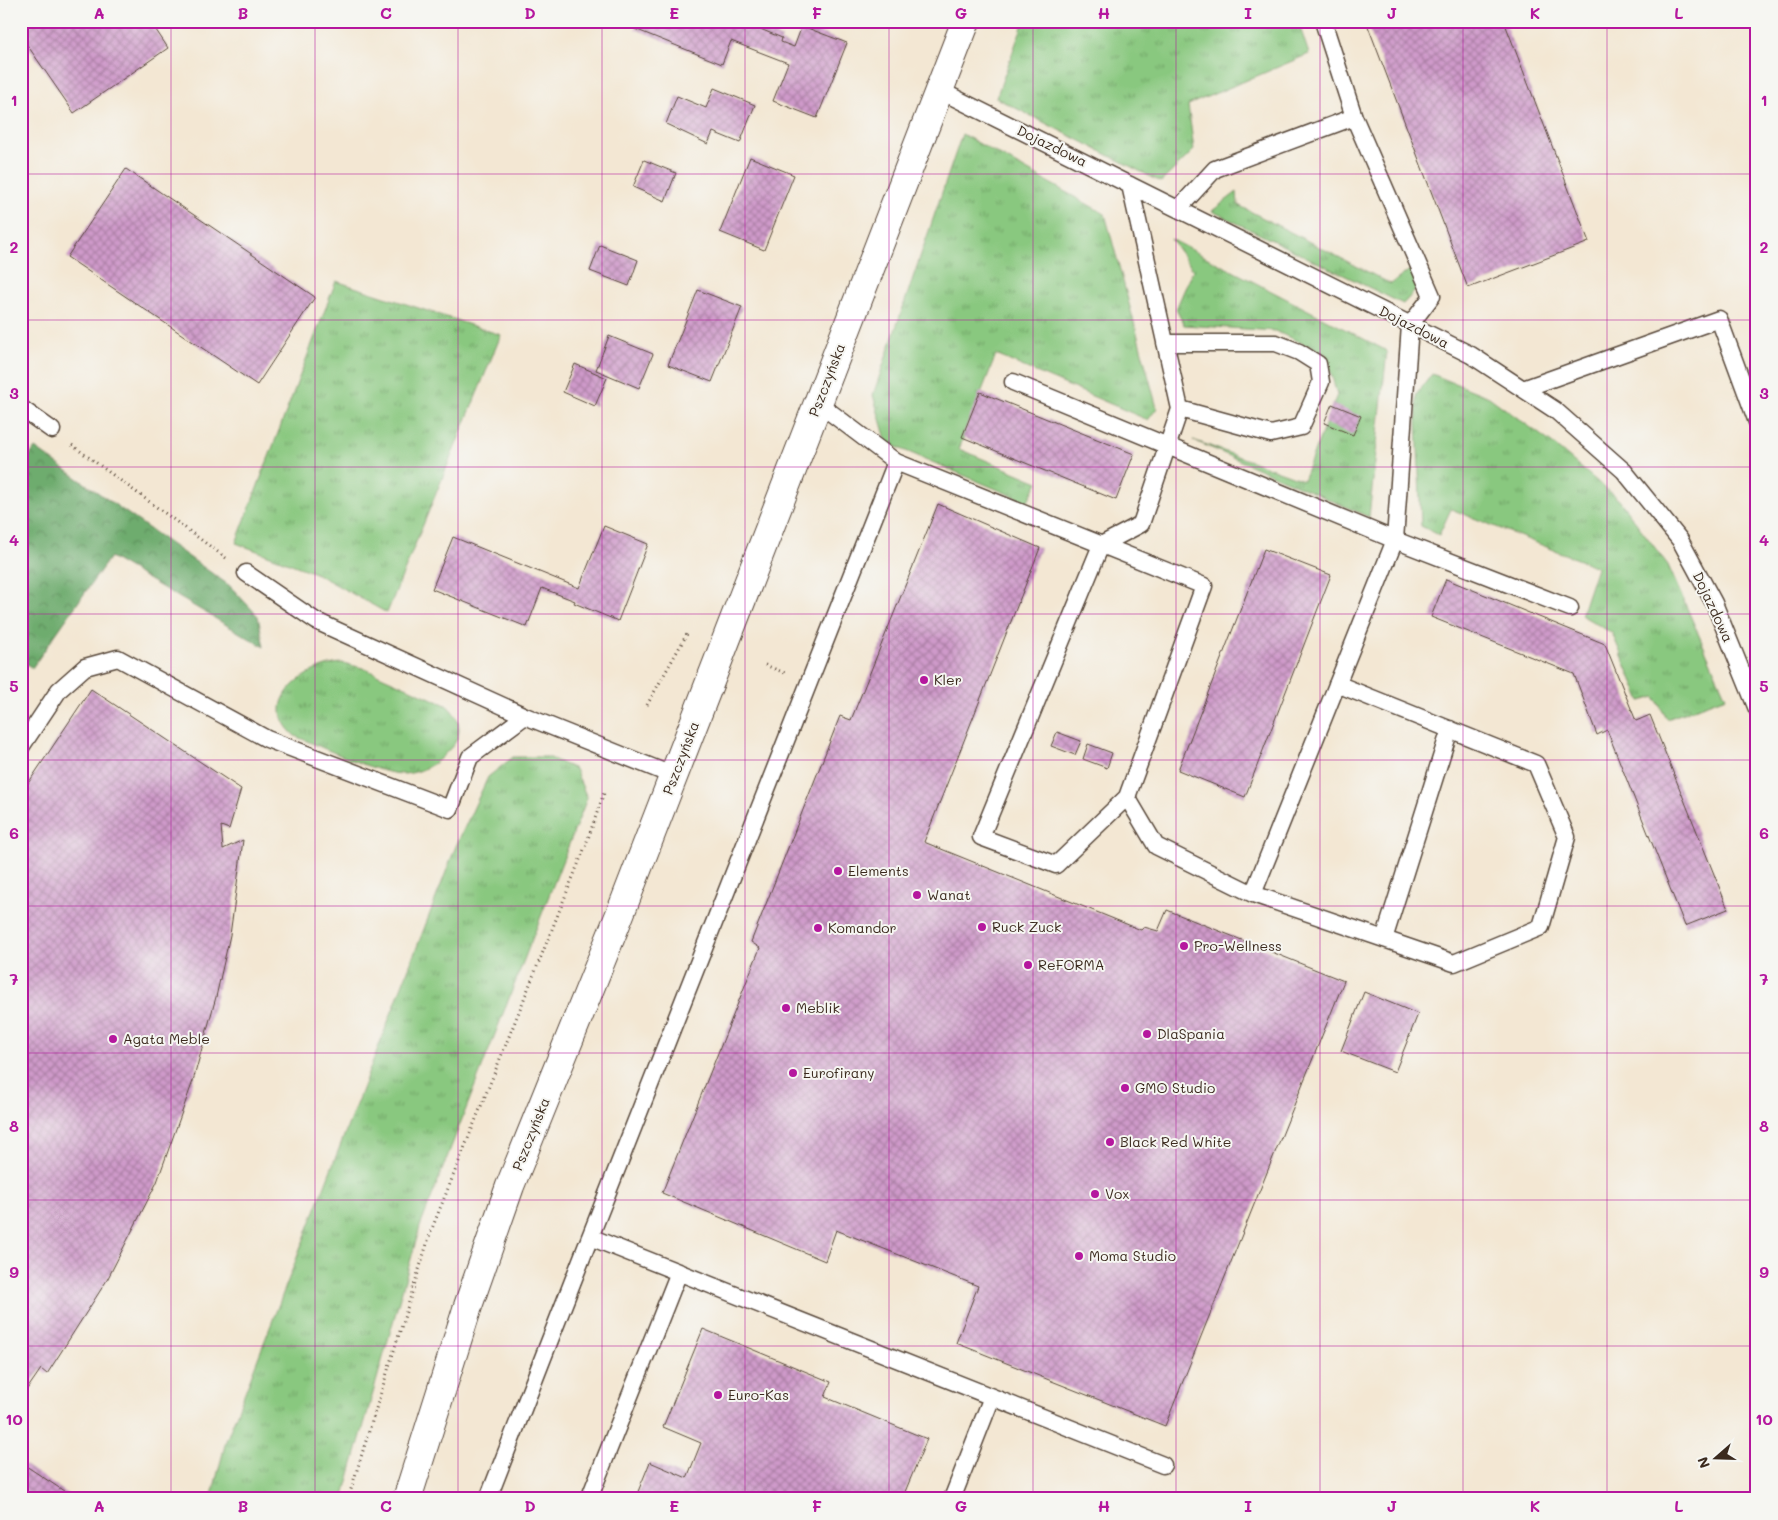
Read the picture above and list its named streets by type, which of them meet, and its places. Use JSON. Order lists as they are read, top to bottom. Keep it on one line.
{"streets":{"main road":["Pszczyńska"],"lane":["Dojazdowa"]},"crossings":[["Dojazdowa","Pszczyńska"]],"places":["Kler","Elements","Wanat","Ruck Zuck","Komandor","Pro-Wellness","ReFORMA","Meblik","DlaSpania","Agata Meble","Eurofirany","GMO Studio","Black Red White","Vox","Moma Studio","Euro-Kas"],"north":"left","grid":{"columns":["A","B","C","D","E","F","G","H","I","J","K","L"],"rows":["1","2","3","4","5","6","7","8","9","10"]}}
